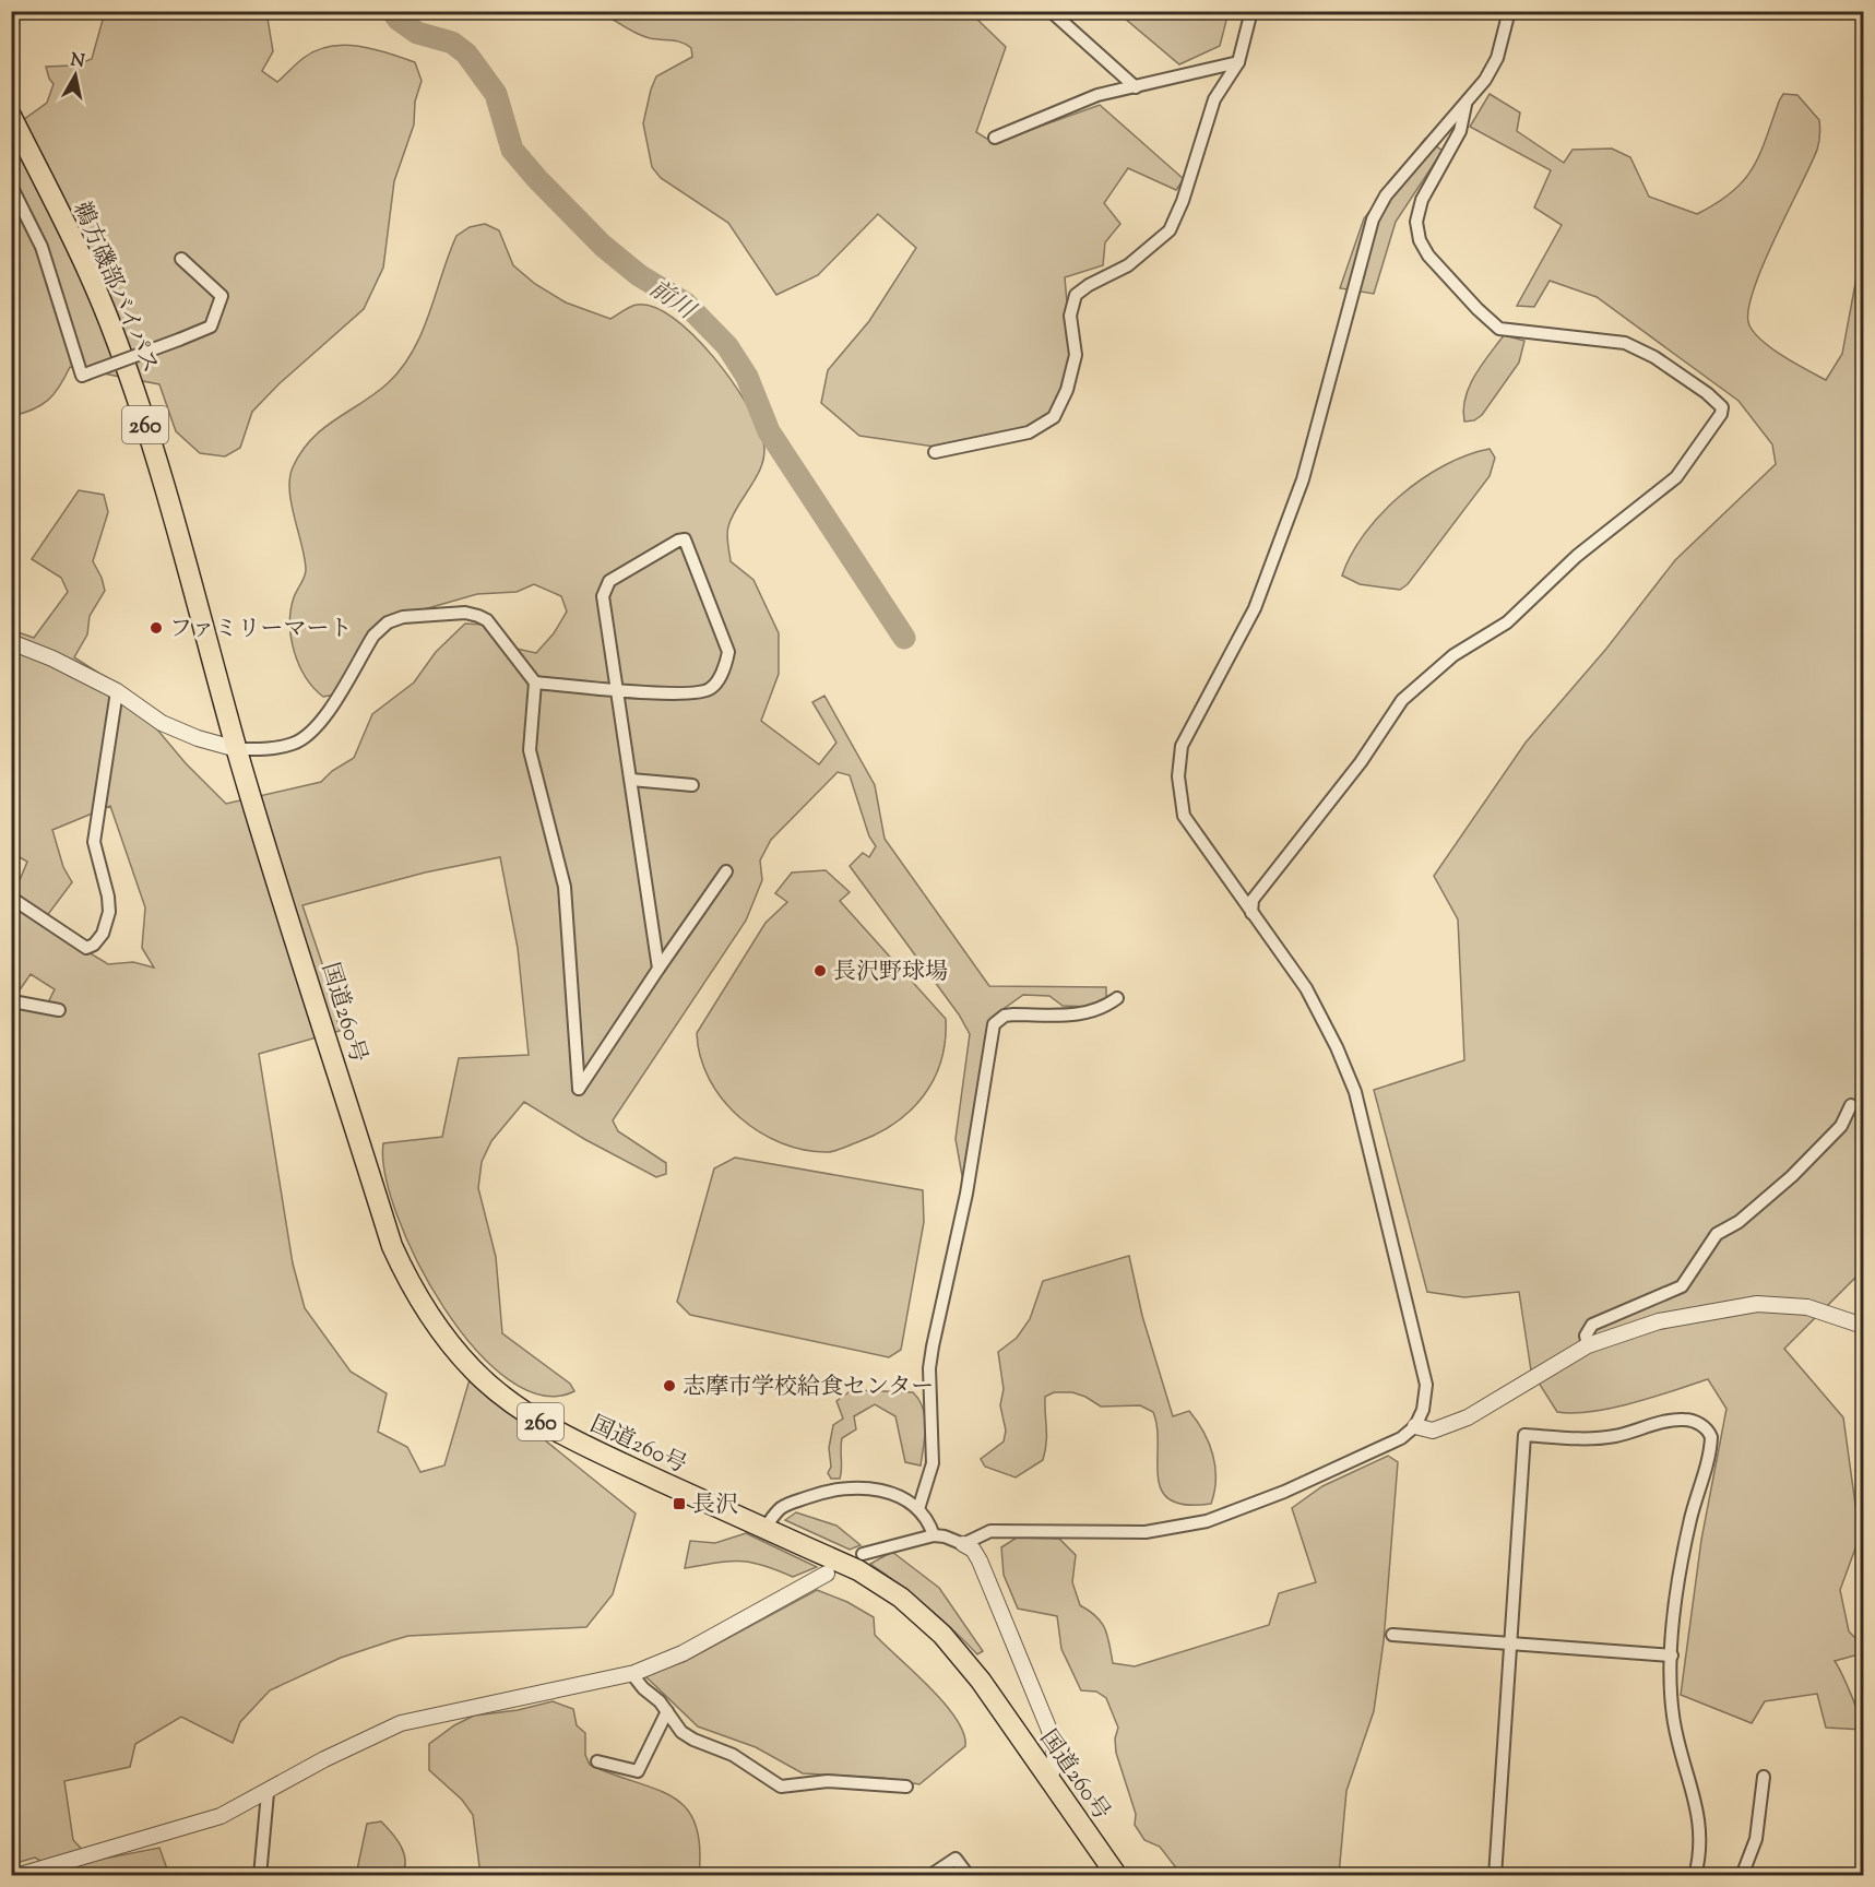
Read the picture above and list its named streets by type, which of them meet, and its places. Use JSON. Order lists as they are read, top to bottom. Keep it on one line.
{"streets":{"highway":["鵜方磯部バイパス","260","国道260号"]},"crossings":[["鵜方磯部バイパス","国道260号"]],"water":["前川"],"places":{"other":["ファミリーマート","長沢野球場","志摩市学校給食センター"],"transit":["長沢"]},"north":"top"}
